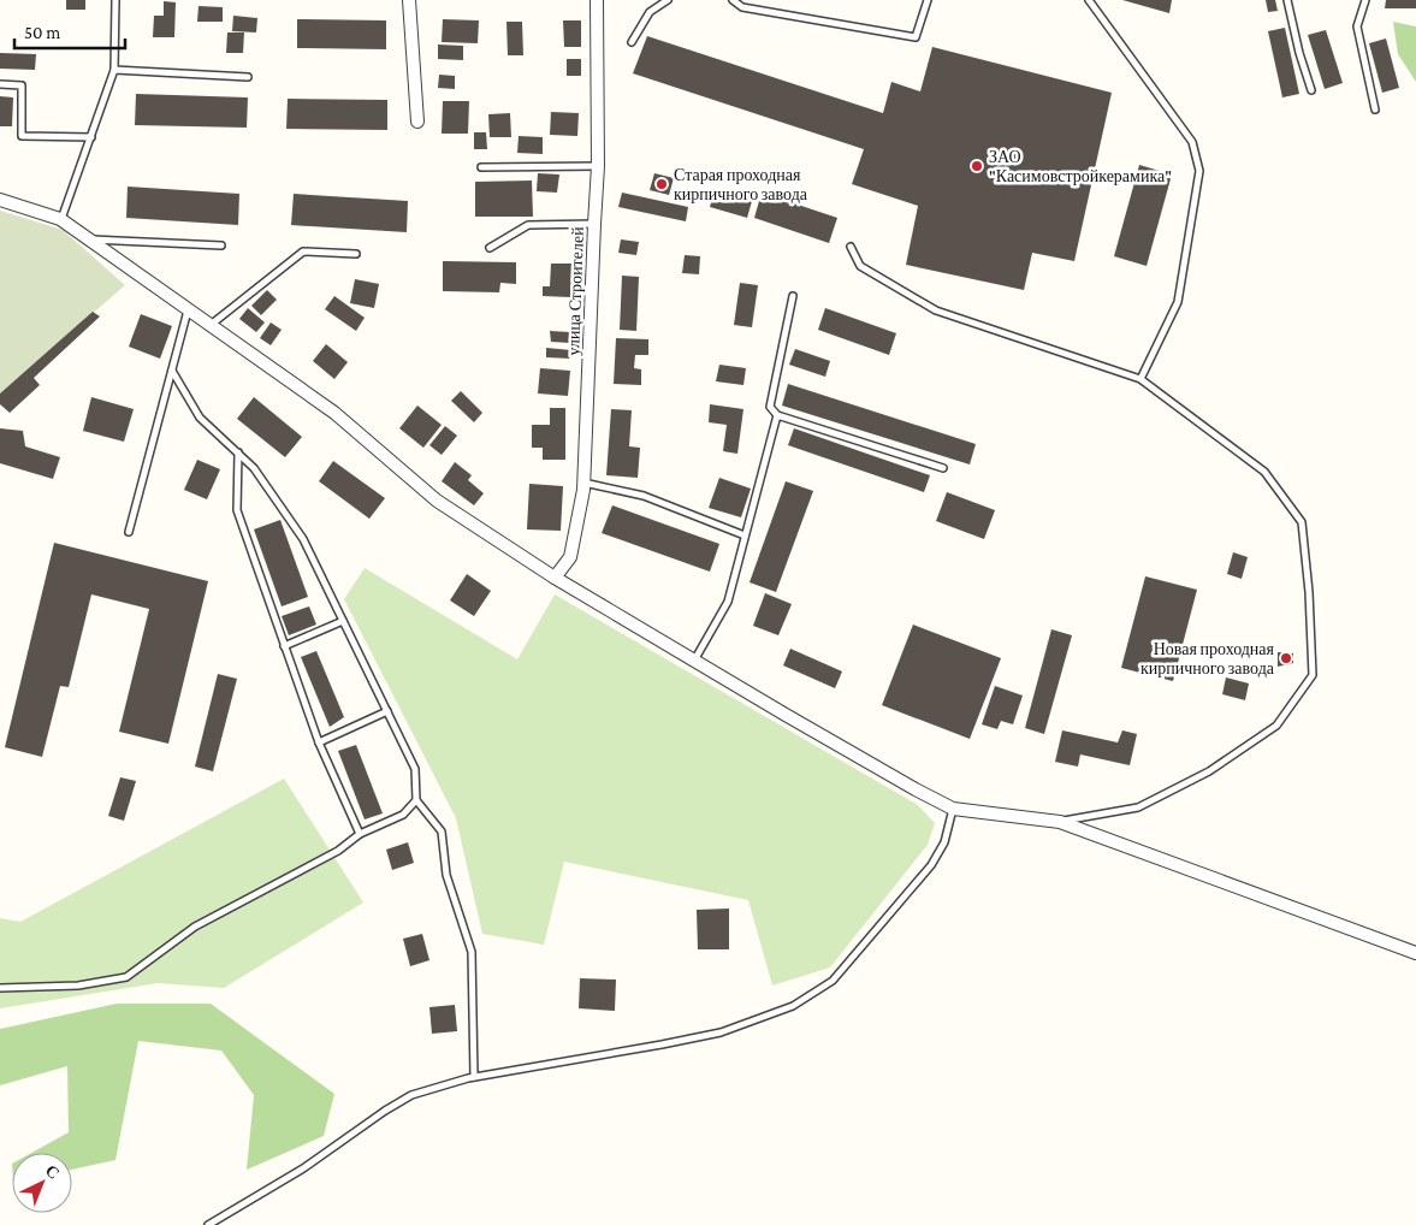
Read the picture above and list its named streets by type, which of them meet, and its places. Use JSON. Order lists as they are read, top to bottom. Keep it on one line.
{"streets":{"street":["улица Строителей"]},"places":["ЗАО \"Касимовстройкерамика\"","Старая проходная кирпичного завода","Новая проходная кирпичного завода"],"scale_bar":"50 m","north":"top right"}
